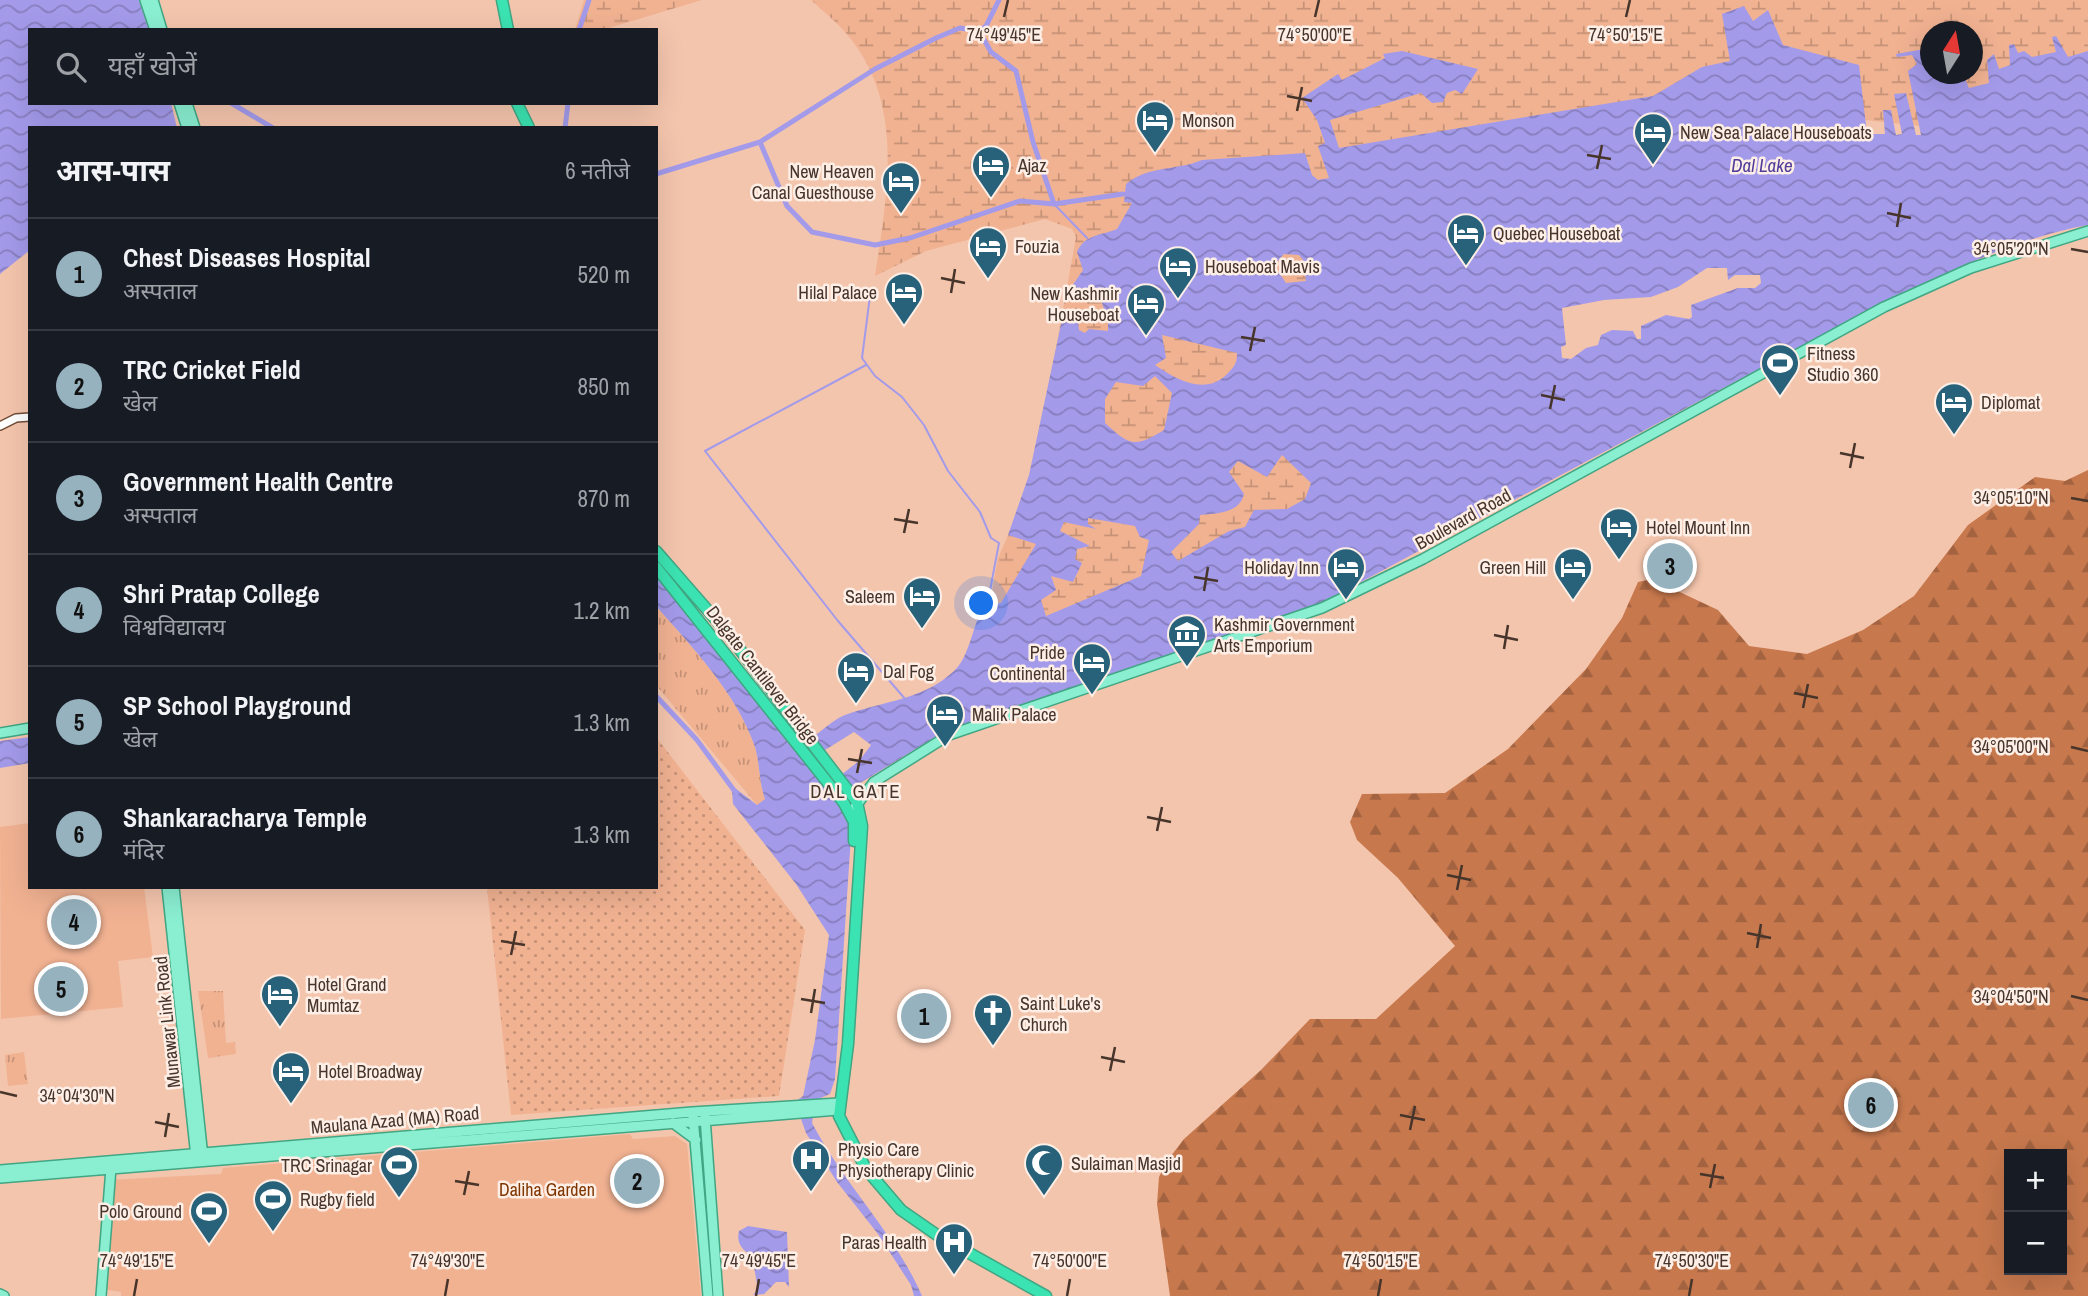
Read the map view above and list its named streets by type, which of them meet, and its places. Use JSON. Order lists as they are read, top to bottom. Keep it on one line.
{"streets":{"highway":["Dalgate Cantilever Bridge"],"main road":["Boulevard Road","Munawar Link Road","Maulana Azad (MA) Road"]},"crossings":[["Boulevard Road","Dalgate Cantilever Bridge"],["Munawar Link Road","Maulana Azad (MA) Road"]],"districts":["DAL GATE"],"water":["Dal Lake"],"parks":["Daliha Garden"],"places":{"hotel":["Monson","New Sea Palace Houseboats","Ajaz","New Heaven Canal Guesthouse","Quebec Houseboat","Fouzia","Houseboat Mavis","Hilal Palace","New Kashmir Houseboat","Diplomat","Hotel Mount Inn","Holiday Inn","Green Hill","Saleem","Pride Continental","Dal Fog","Malik Palace","Hotel Grand Mumtaz","Hotel Broadway"],"sports":["Fitness Studio 360","TRC Srinagar","Rugby field","Polo Ground"],"museum":["Kashmir Government Arts Emporium"],"church":["Saint Luke's Church"],"hospital":["Physio Care Physiotherapy Clinic","Paras Health"],"mosque":["Sulaiman Masjid"]},"north":"top","page":{"search":"यहाँ खोजें","heading":["आस-पास","6 नतीजे"],"list":[{"mark":"1","name":"Chest Diseases Hospital","note":"अस्पताल","value":"520 m"},{"mark":"2","name":"TRC Cricket Field","note":"खेल","value":"850 m"},{"mark":"3","name":"Government Health Centre","note":"अस्पताल","value":"870 m"},{"mark":"4","name":"Shri Pratap College","note":"विश्वविद्यालय","value":"1.2 km"},{"mark":"5","name":"SP School Playground","note":"खेल","value":"1.3 km"},{"mark":"6","name":"Shankaracharya Temple","note":"मंदिर","value":"1.3 km"}],"pins":["3","4","5","1","6","2"],"map_buttons":["+","−"]},"coordinates":["74°49'45\"E","74°50'00\"E","74°50'15\"E","34°05'20\"N","34°05'10\"N","34°05'00\"N","34°04'50\"N","34°04'30\"N","74°49'15\"E","74°49'30\"E","74°50'30\"E"]}
